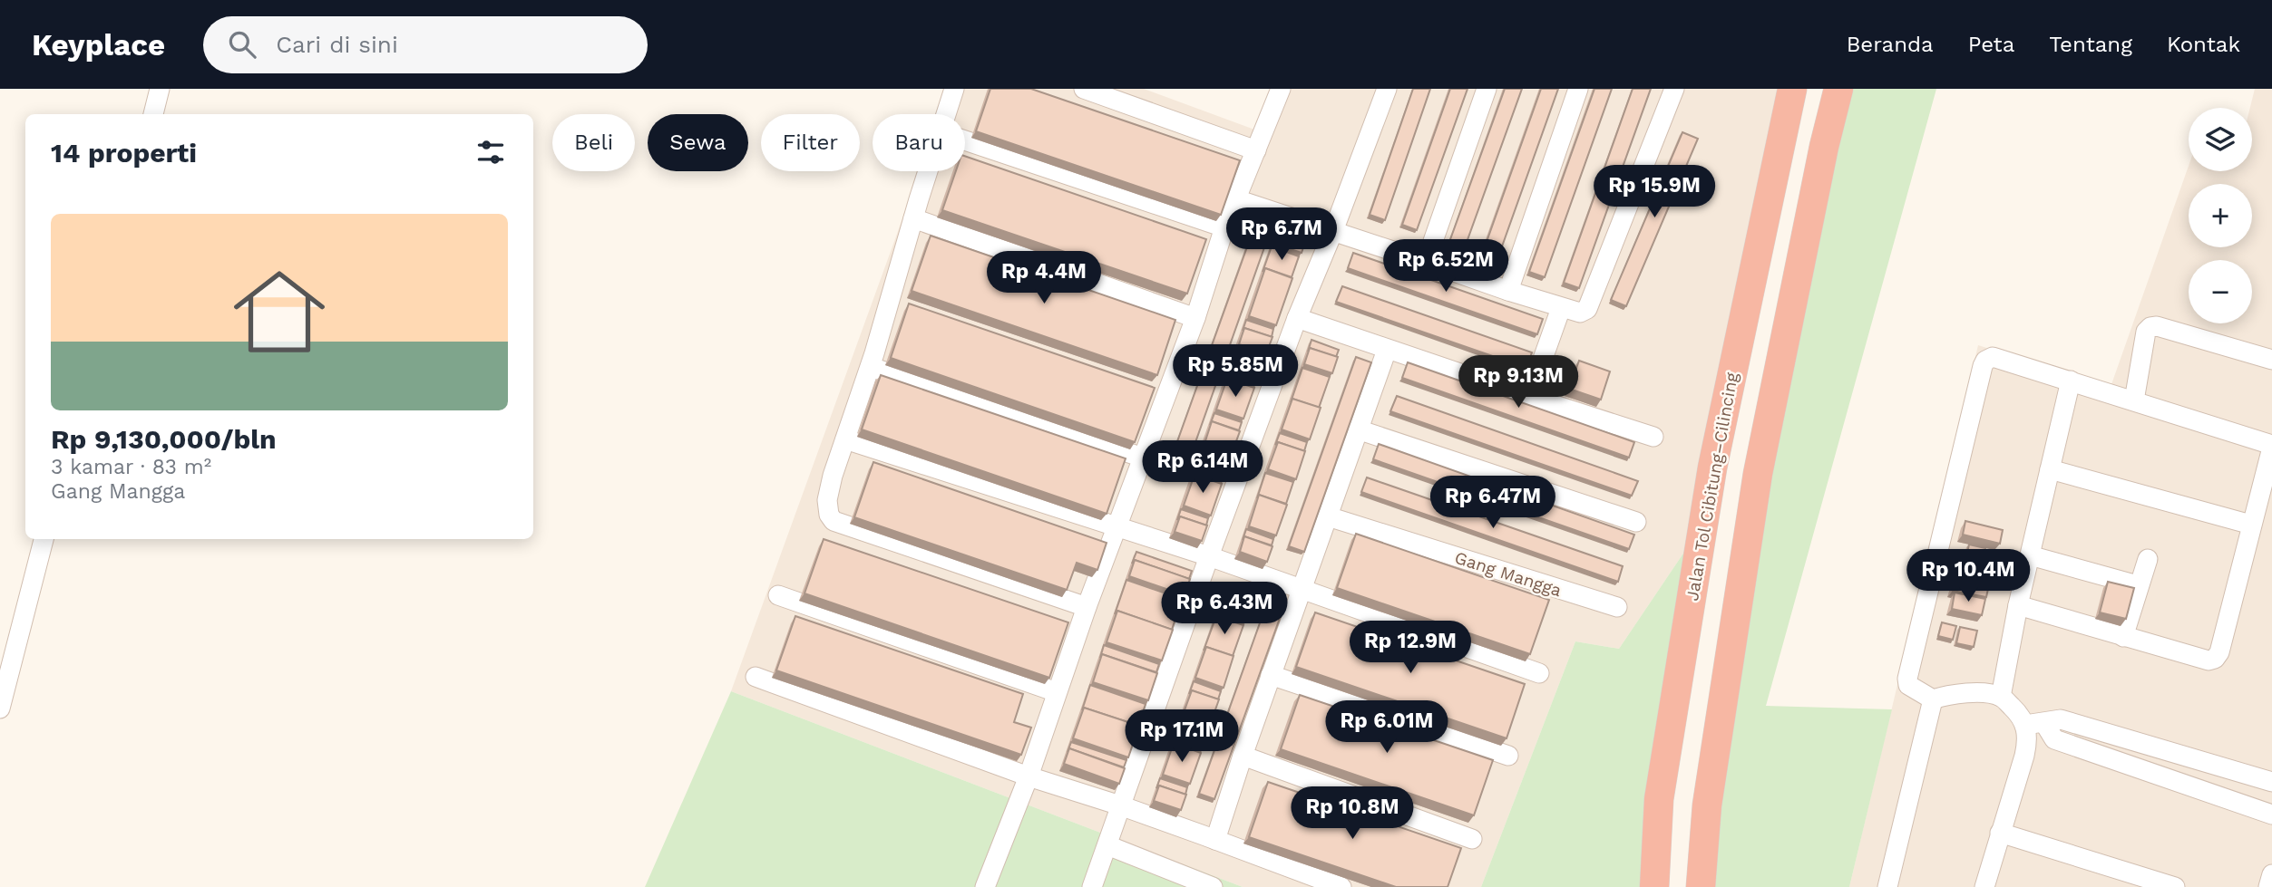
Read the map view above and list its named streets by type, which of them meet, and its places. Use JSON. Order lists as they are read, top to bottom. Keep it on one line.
{"streets":{"highway":["Jalan Tol Cibitung–Cilincing"],"street":["Gang Mangga"]},"page":{"header":"Keyplace","search":"Cari di sini","nav":["Beranda","Peta","Tentang","Kontak"],"map_buttons":["+","−"],"chip":["Beli","Sewa","Filter","Baru"],"heading":"14 properti","price":["Rp 15.9M","Rp 6.7M","Rp 6.52M","Rp 4.4M","Rp 5.85M","Rp 9.13M","Rp 6.14M","Rp 6.47M","Rp 10.4M","Rp 6.43M","Rp 12.9M","Rp 6.01M","Rp 17.1M","Rp 10.8M"],"list":[{"name":"Rp 9,130,000/bln","note":"3 kamar · 83 m² · Gang Mangga"}]}}
